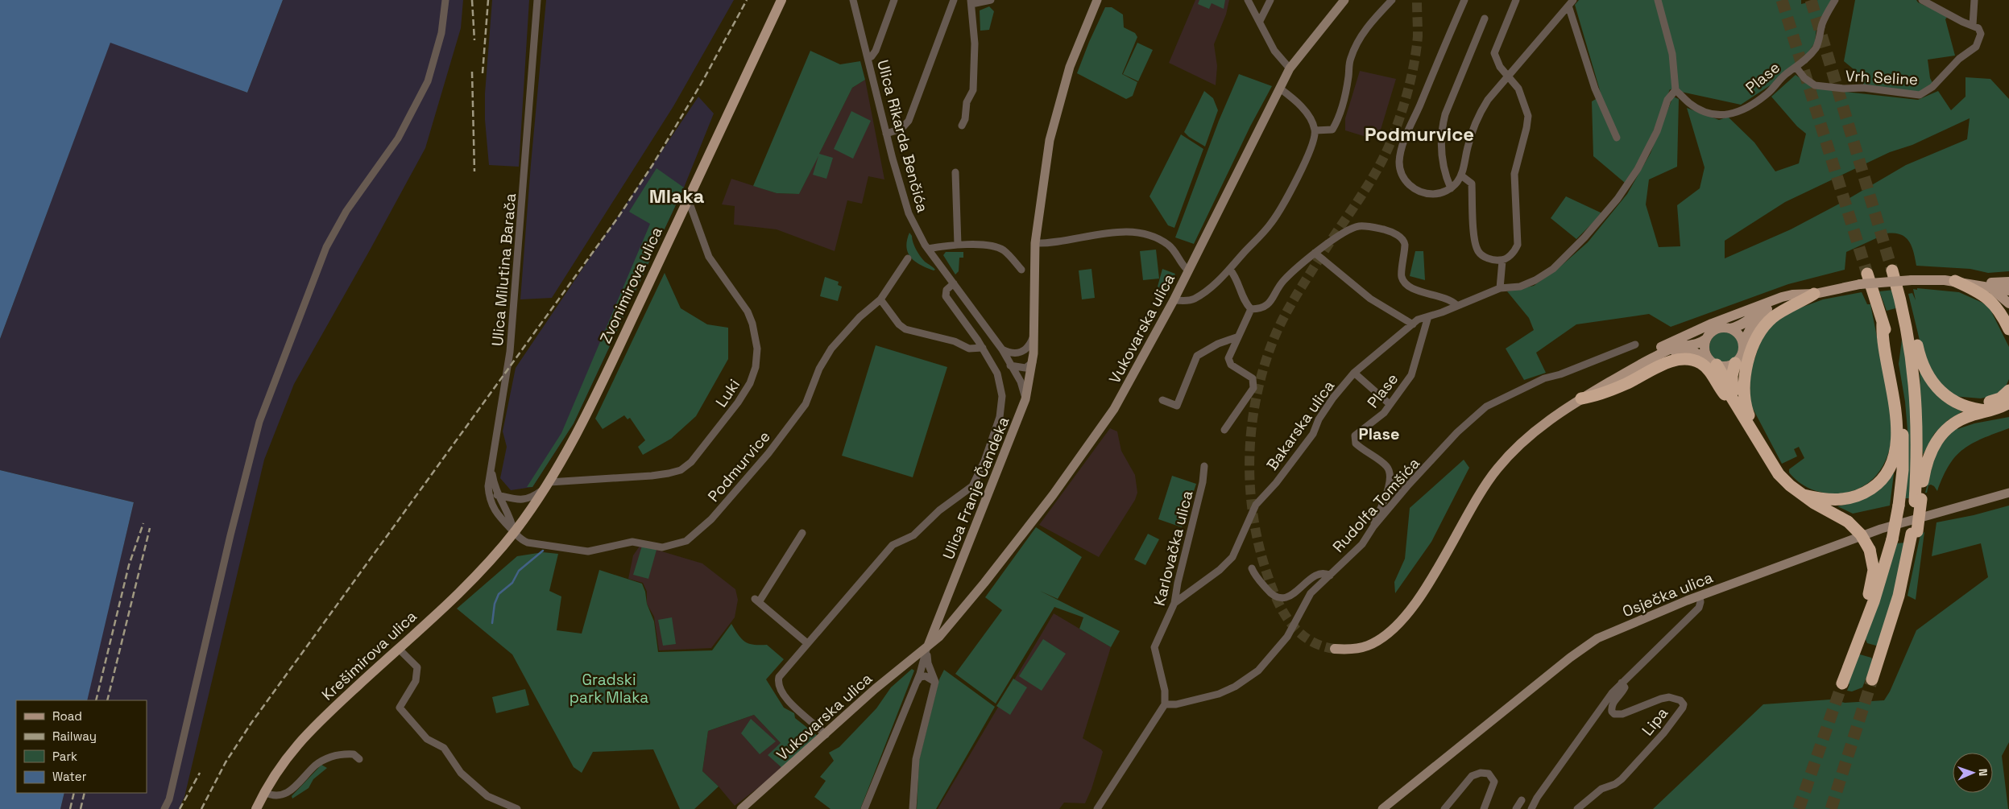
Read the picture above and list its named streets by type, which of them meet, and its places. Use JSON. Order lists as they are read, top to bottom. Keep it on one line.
{"streets":{"main road":["Zvonimirova ulica","Vukovarska ulica","Ulica Franje Čandeka","Osječka ulica","Krešimirova ulica"],"street":["Plase","Vrh Seline","Ulica Rikarda Benčića","Ulica Milutina Barača","Luki","Bakarska ulica","Podmurvice","Rudolfa Tomšića","Karlovačka ulica","Lipa"]},"crossings":[["Plase","Vrh Seline"],["Plase","Bakarska ulica"],["Plase","Rudolfa Tomšića"],["Ulica Rikarda Benčića","Ulica Franje Čandeka"],["Ulica Milutina Barača","Zvonimirova ulica"],["Ulica Milutina Barača","Podmurvice"],["Ulica Milutina Barača","Krešimirova ulica"],["Zvonimirova ulica","Luki"],["Zvonimirova ulica","Podmurvice"],["Zvonimirova ulica","Krešimirova ulica"],["Vukovarska ulica","Ulica Franje Čandeka"],["Bakarska ulica","Karlovačka ulica"],["Podmurvice","Krešimirova ulica"],["Rudolfa Tomšića","Karlovačka ulica"],["Osječka ulica","Lipa"]],"districts":["Podmurvice","Mlaka","Plase"],"parks":["Gradski park Mlaka"],"legend":["Road","Railway","Park","Water"],"north":"right"}
